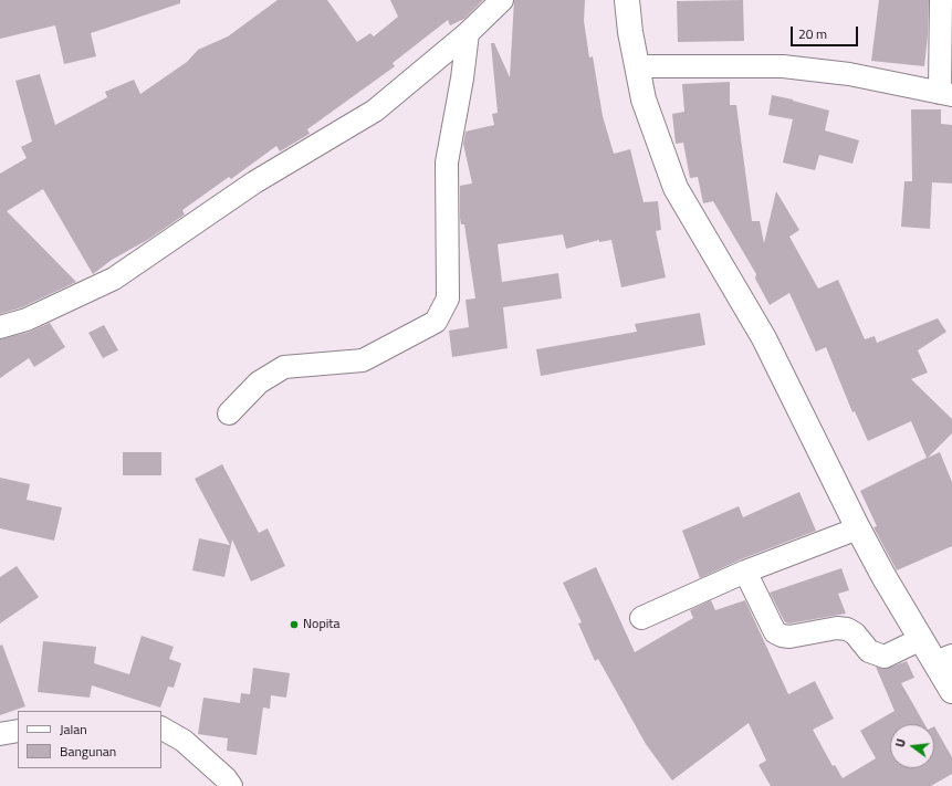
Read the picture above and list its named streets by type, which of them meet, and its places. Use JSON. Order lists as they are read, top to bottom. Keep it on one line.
{"places":["Nopita"],"legend":["Jalan","Bangunan"],"scale_bar":"20 m","north":"left"}
